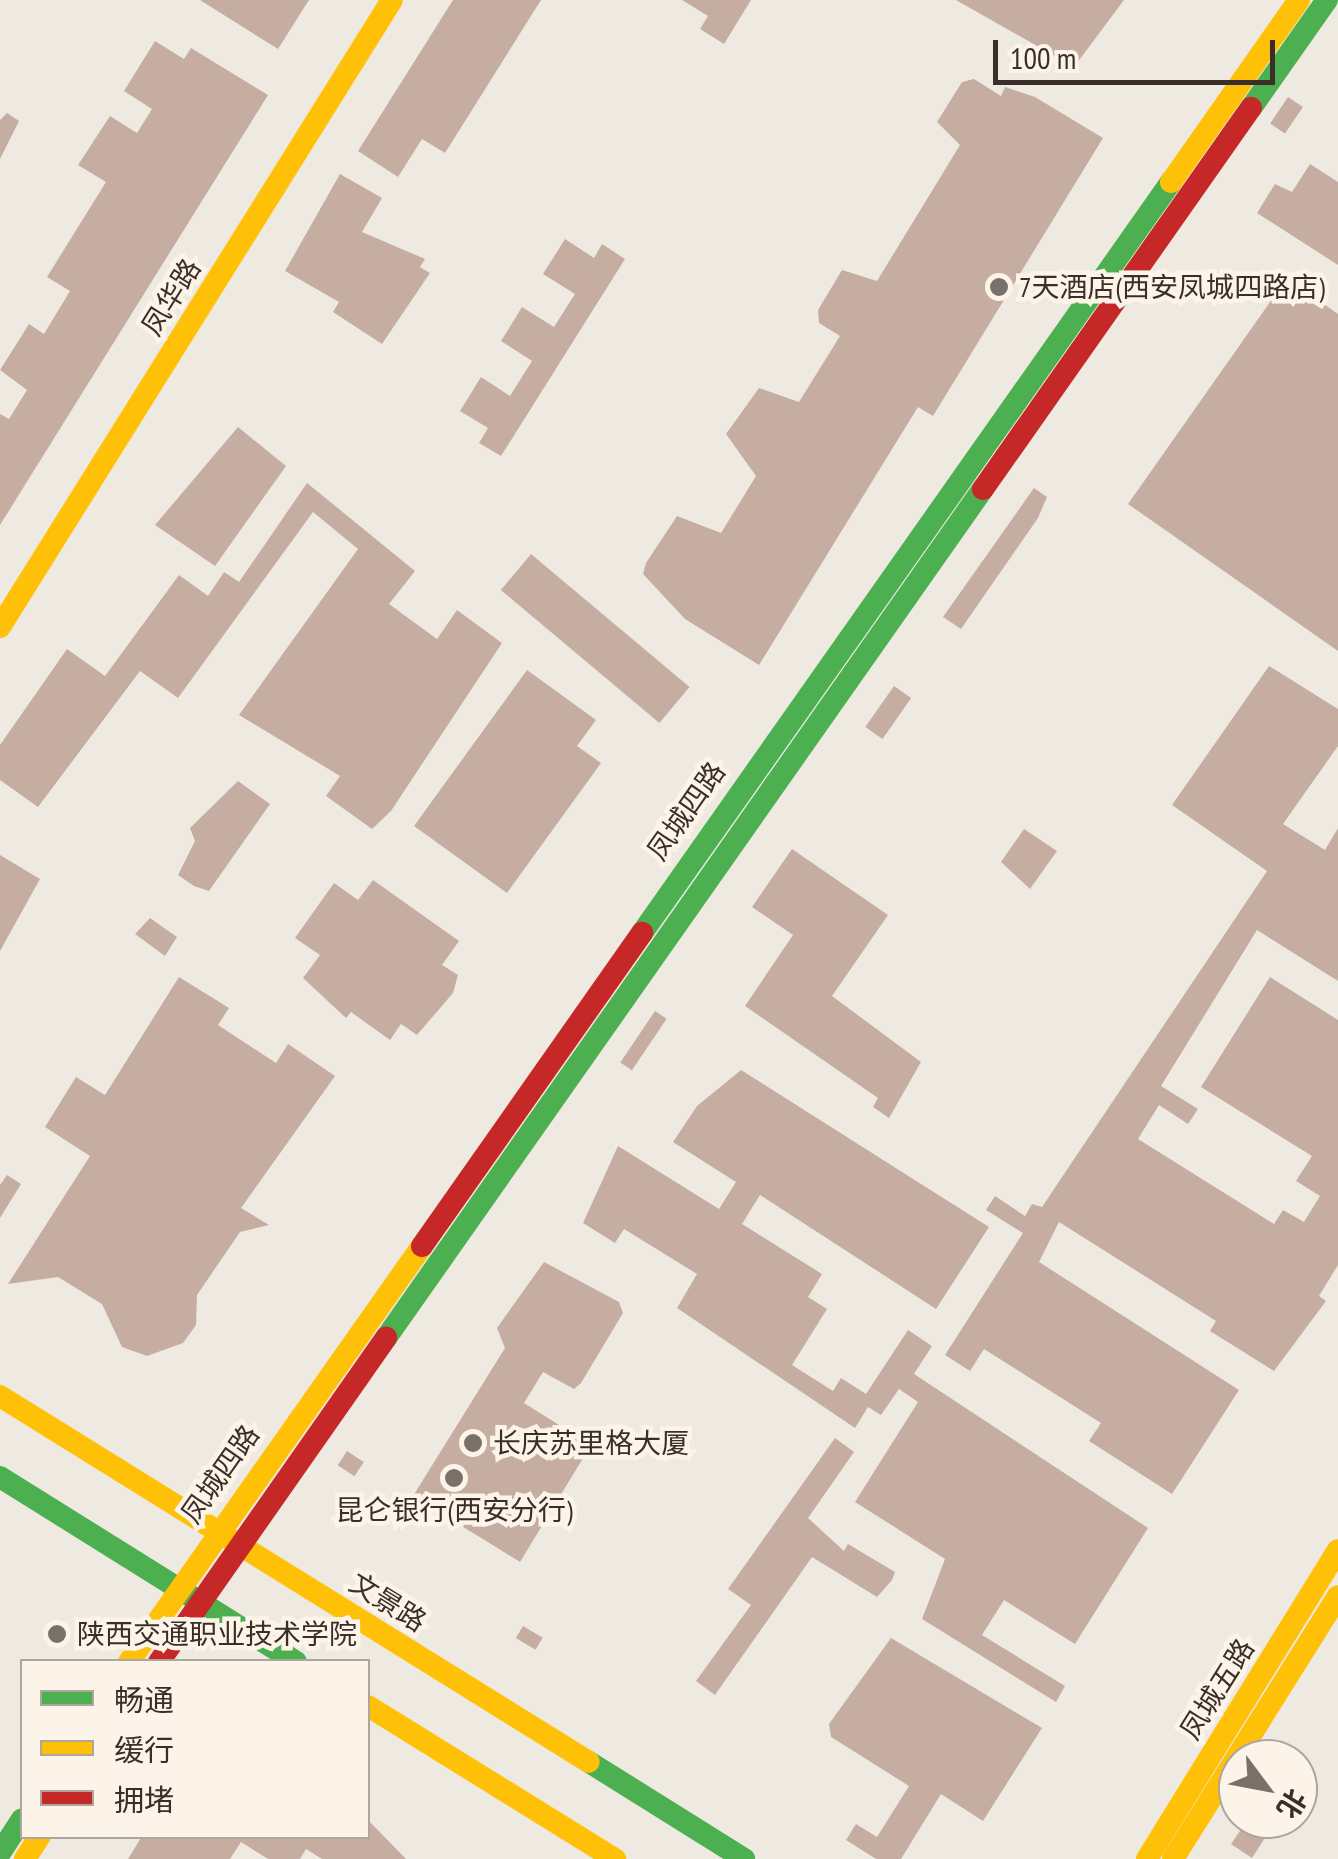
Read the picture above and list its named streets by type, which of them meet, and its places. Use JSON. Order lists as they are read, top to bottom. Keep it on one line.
{"streets":{"street":["凤华路","凤城四路","文景路","凤城五路"]},"crossings":[["凤城四路","文景路"]],"places":["7天酒店(西安凤城四路店)","长庆苏里格大厦","昆仑银行(西安分行)","陕西交通职业技术学院"],"legend":["畅通","缓行","拥堵"],"scale_bar":"100 m","north":"bottom right"}
